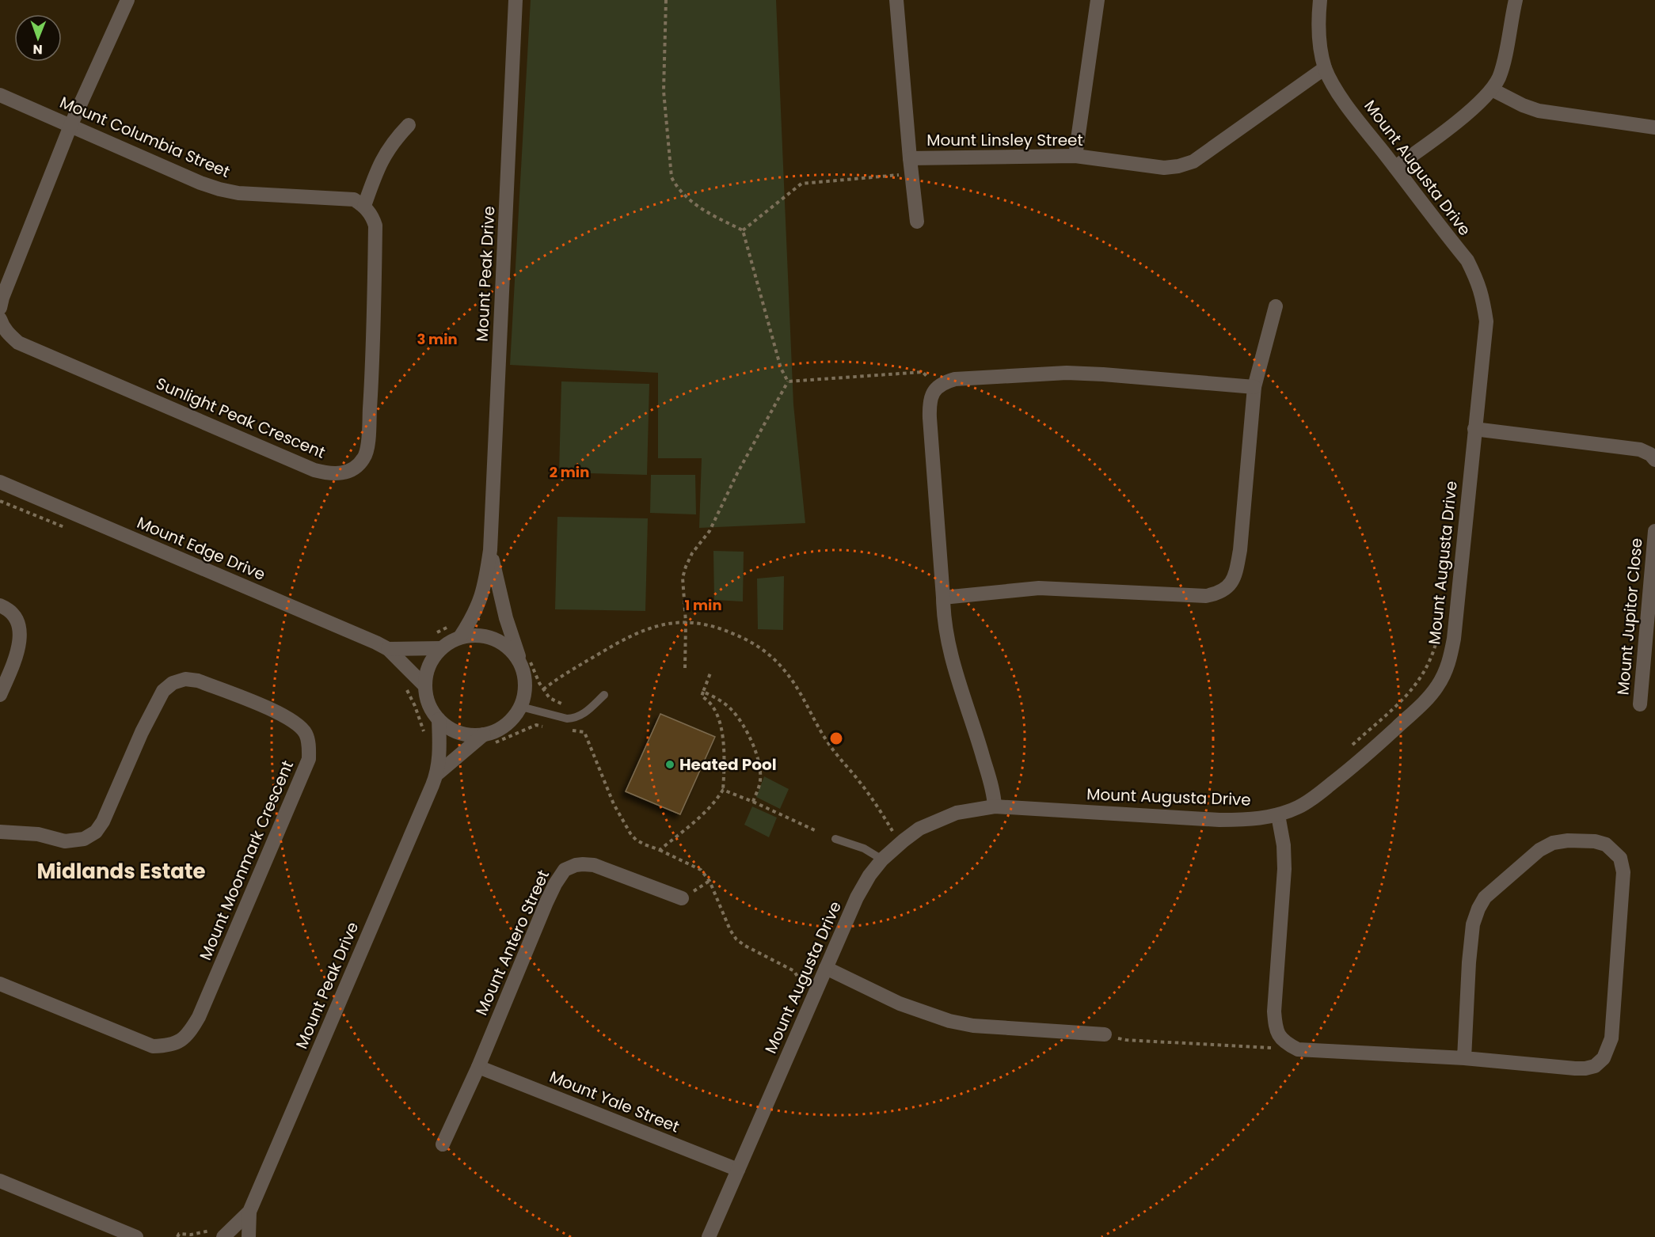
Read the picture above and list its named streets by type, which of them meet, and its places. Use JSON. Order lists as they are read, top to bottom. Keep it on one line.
{"streets":{"street":["Mount Columbia Street","Mount Linsley Street","Mount Augusta Drive","Mount Peak Drive","Sunlight Peak Crescent","Mount Edge Drive","Mount Jupitor Close","Mount Moonmark Crescent","Mount Antero Street","Mount Yale Street"]},"crossings":[["Mount Columbia Street","Sunlight Peak Crescent"],["Mount Linsley Street","Mount Augusta Drive"],["Mount Augusta Drive","Mount Yale Street"],["Mount Peak Drive","Mount Edge Drive"],["Mount Antero Street","Mount Yale Street"]],"districts":["Midlands Estate"],"places":["Heated Pool"],"north":"bottom","rings":["3 min","2 min","1 min"]}
